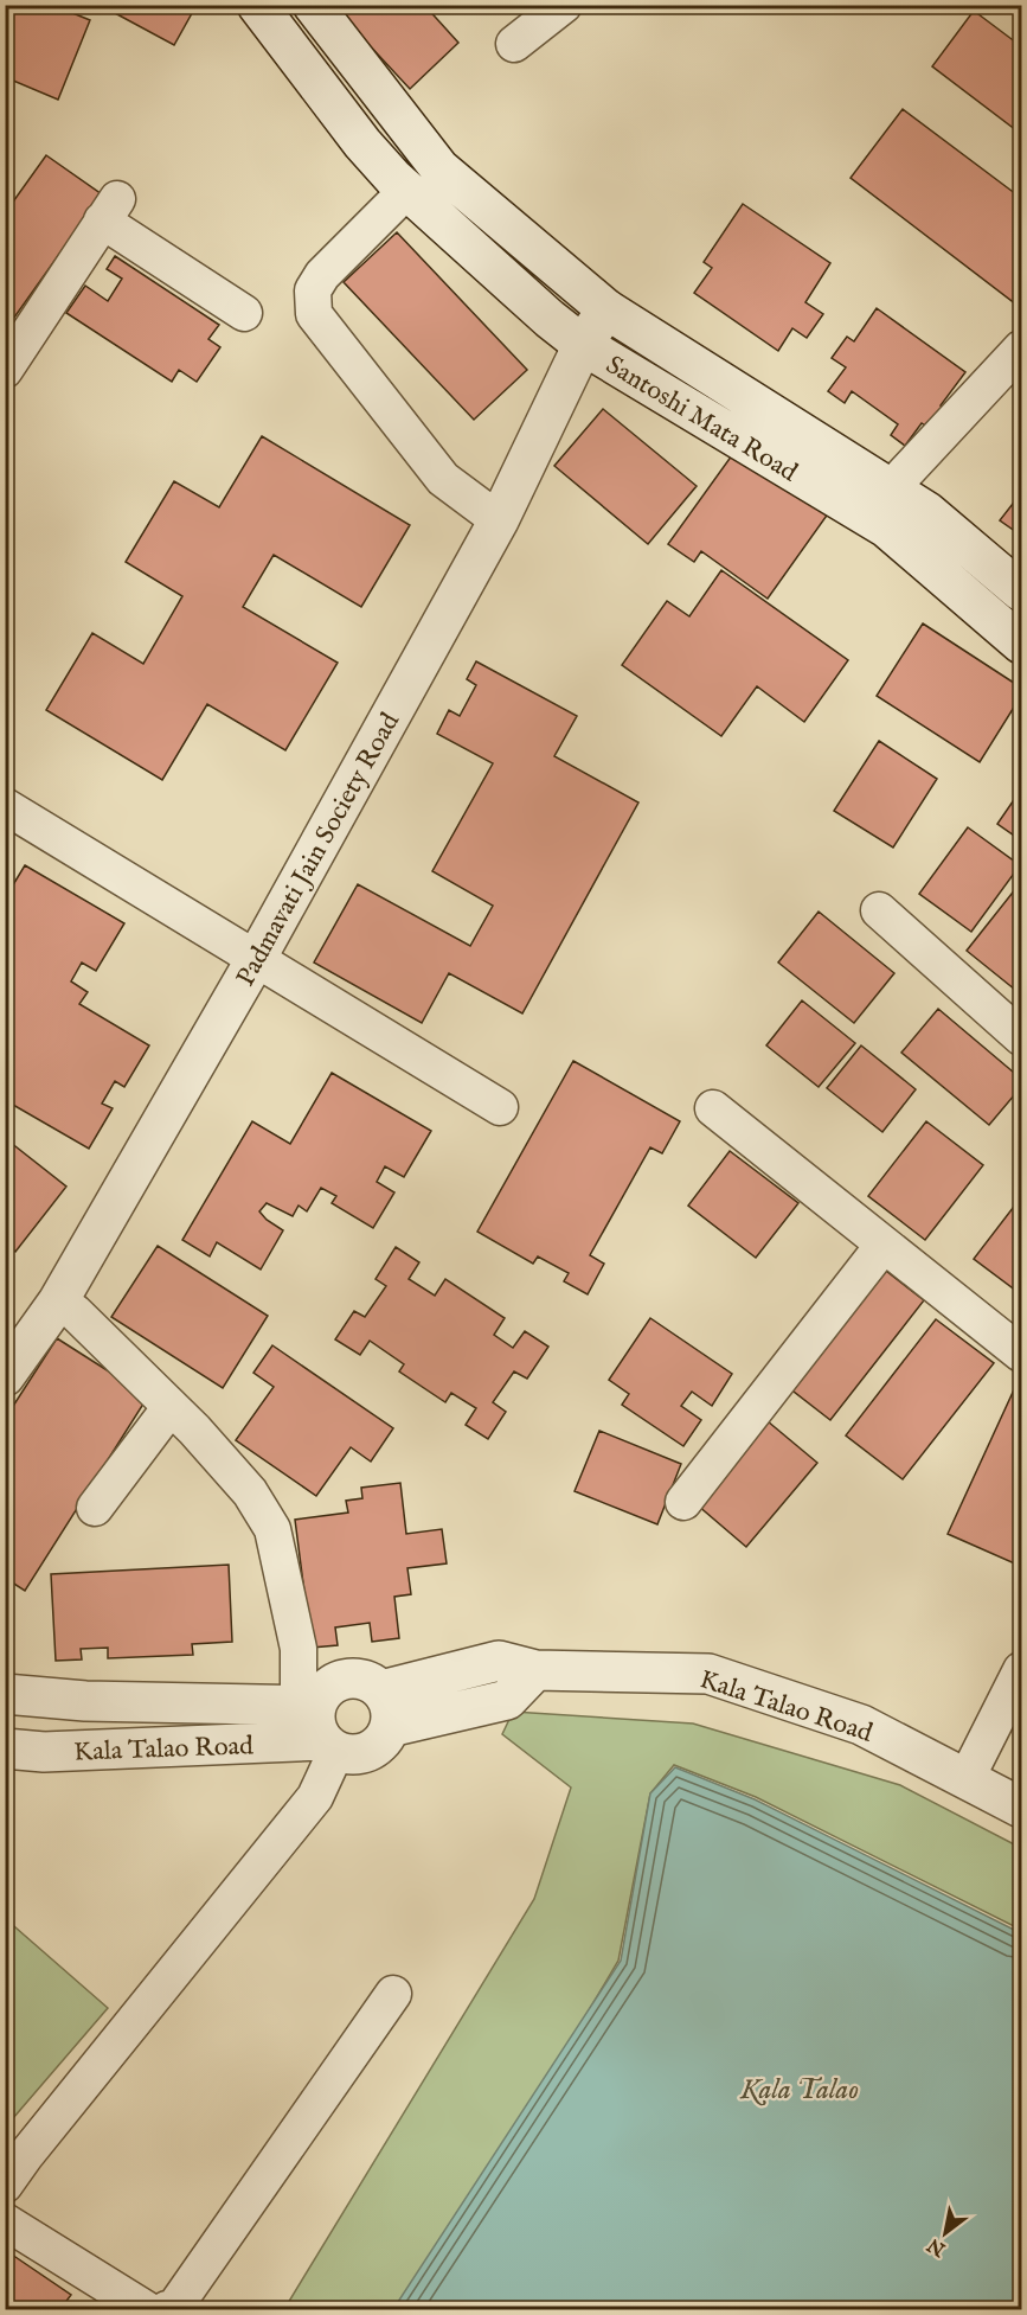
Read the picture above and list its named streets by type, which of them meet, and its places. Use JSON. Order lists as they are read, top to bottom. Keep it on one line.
{"streets":{"street":["Santoshi Mata Road","Padmavati Jain Society Road","Kala Talao Road"]},"crossings":[["Santoshi Mata Road","Padmavati Jain Society Road"]],"water":["Kala Talao"],"north":"bottom left"}
